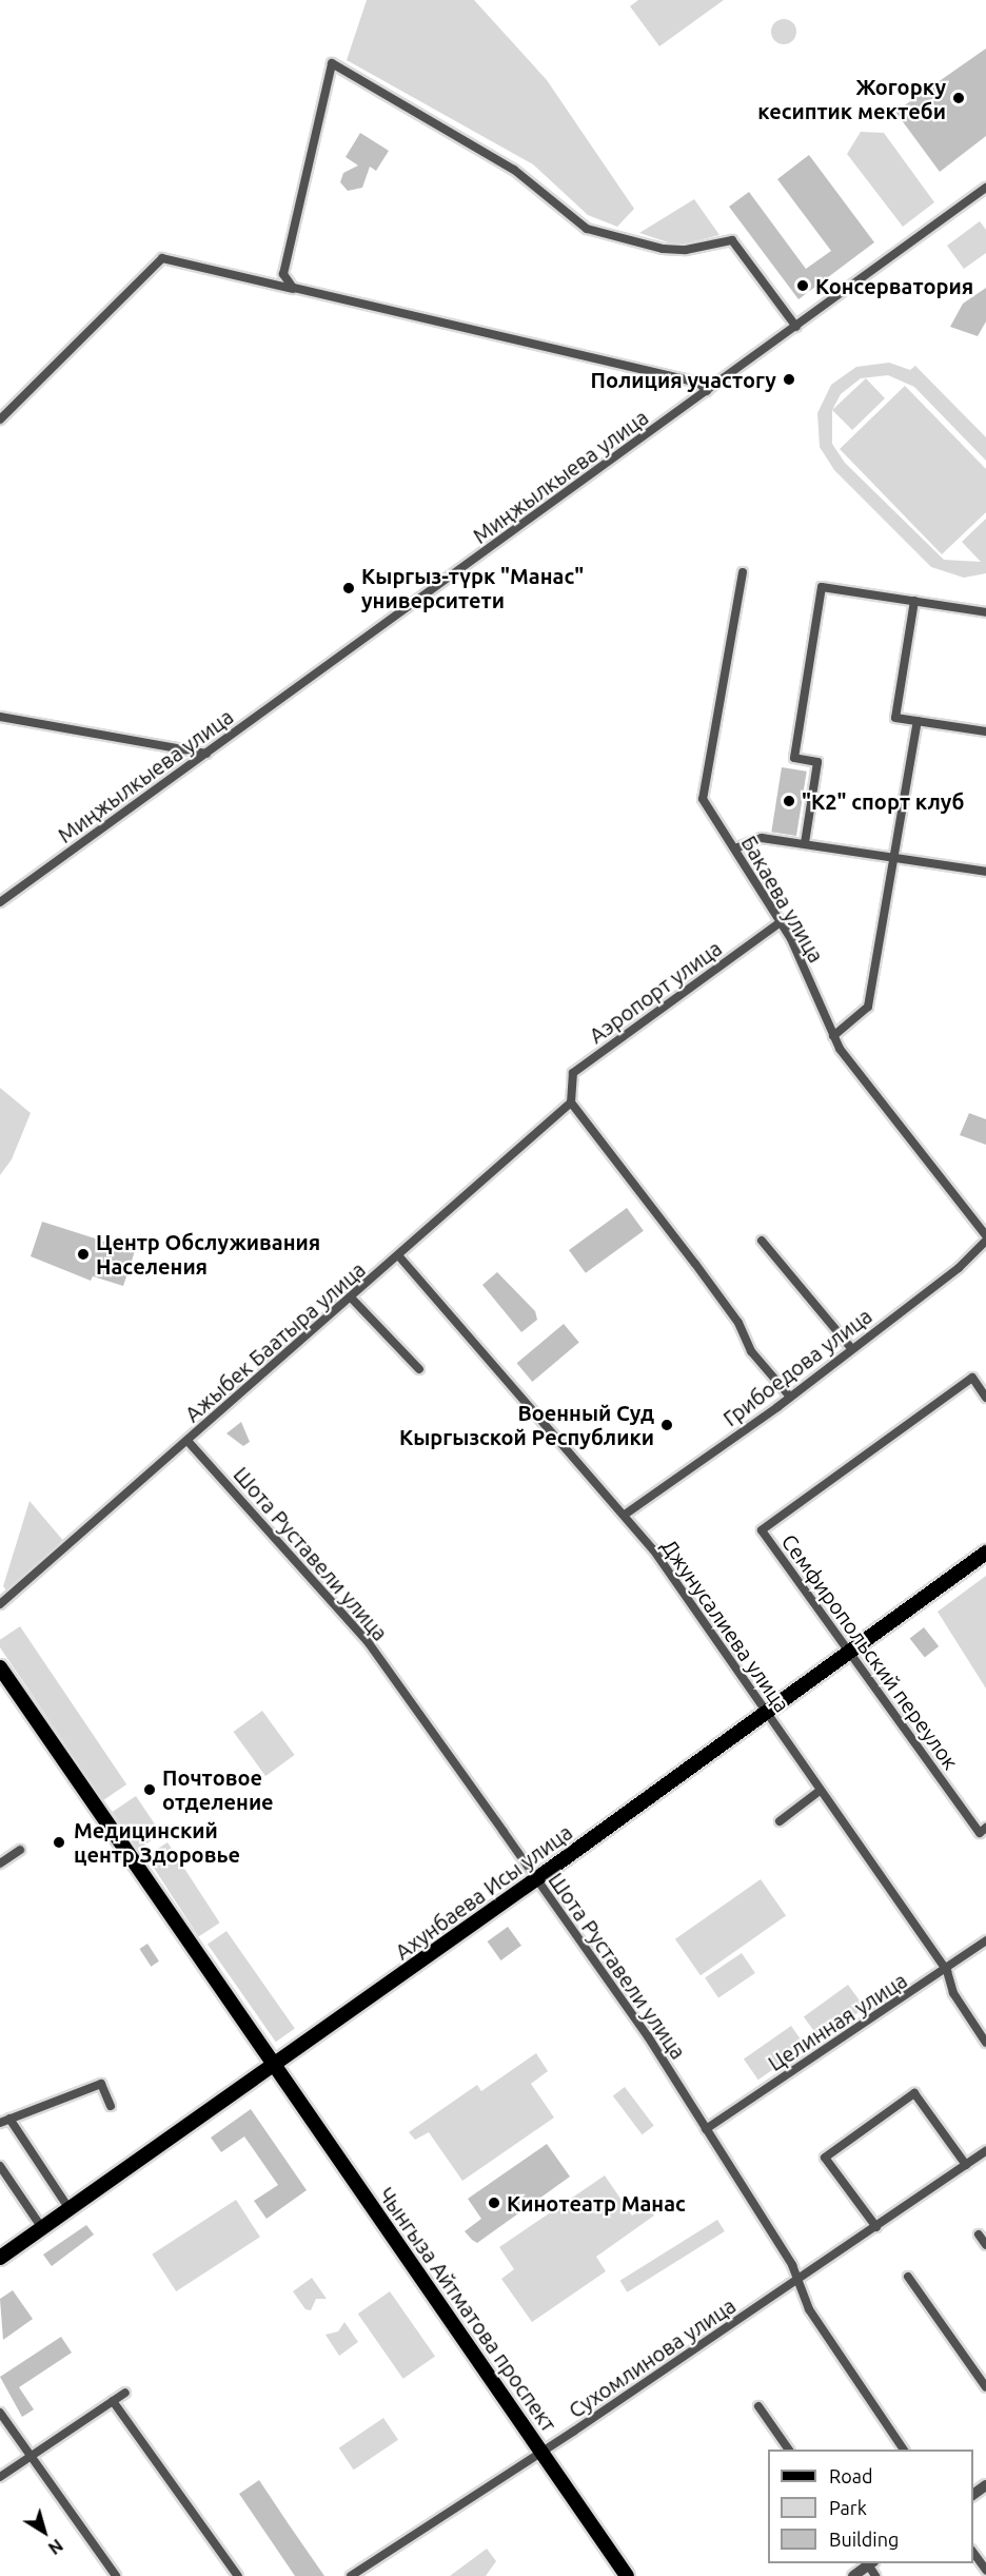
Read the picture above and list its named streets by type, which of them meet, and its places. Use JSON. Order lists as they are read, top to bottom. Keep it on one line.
{"streets":{"main road":["Ахунбаева Исы улица","Чынгыза Айтматова проспект"],"street":["Миңжылкыева улица","Бакаева улица","Аэропорт улица","Ажыбек Баатыра улица","Грибоедова улица","Шота Руставели улица","Джунусалиева улица","Семфиропольский переулок","Целинная улица","Сухомлинова улица"]},"crossings":[["Бакаева улица","Аэропорт улица"],["Аэропорт улица","Ажыбек Баатыра улица"],["Ажыбек Баатыра улица","Шота Руставели улица"],["Ажыбек Баатыра улица","Джунусалиева улица"],["Грибоедова улица","Джунусалиева улица"],["Шота Руставели улица","Ахунбаева Исы улица"],["Шота Руставели улица","Целинная улица"],["Шота Руставели улица","Сухомлинова улица"],["Джунусалиева улица","Ахунбаева Исы улица"],["Джунусалиева улица","Целинная улица"],["Семфиропольский переулок","Ахунбаева Исы улица"],["Ахунбаева Исы улица","Чынгыза Айтматова проспект"],["Чынгыза Айтматова проспект","Сухомлинова улица"]],"places":["Жогорку кесиптик мектеби","Консерватория","Полиция участогу","Кыргыз-түрк \"Манас\" университети","\"К2\" спорт клуб","Центр Обслуживания Населения","Военный Суд Кыргызской Республики","Почтовое отделение","Медицинский центр Здоровье","Кинотеатр Манас"],"legend":["Road","Park","Building"],"north":"bottom right"}
